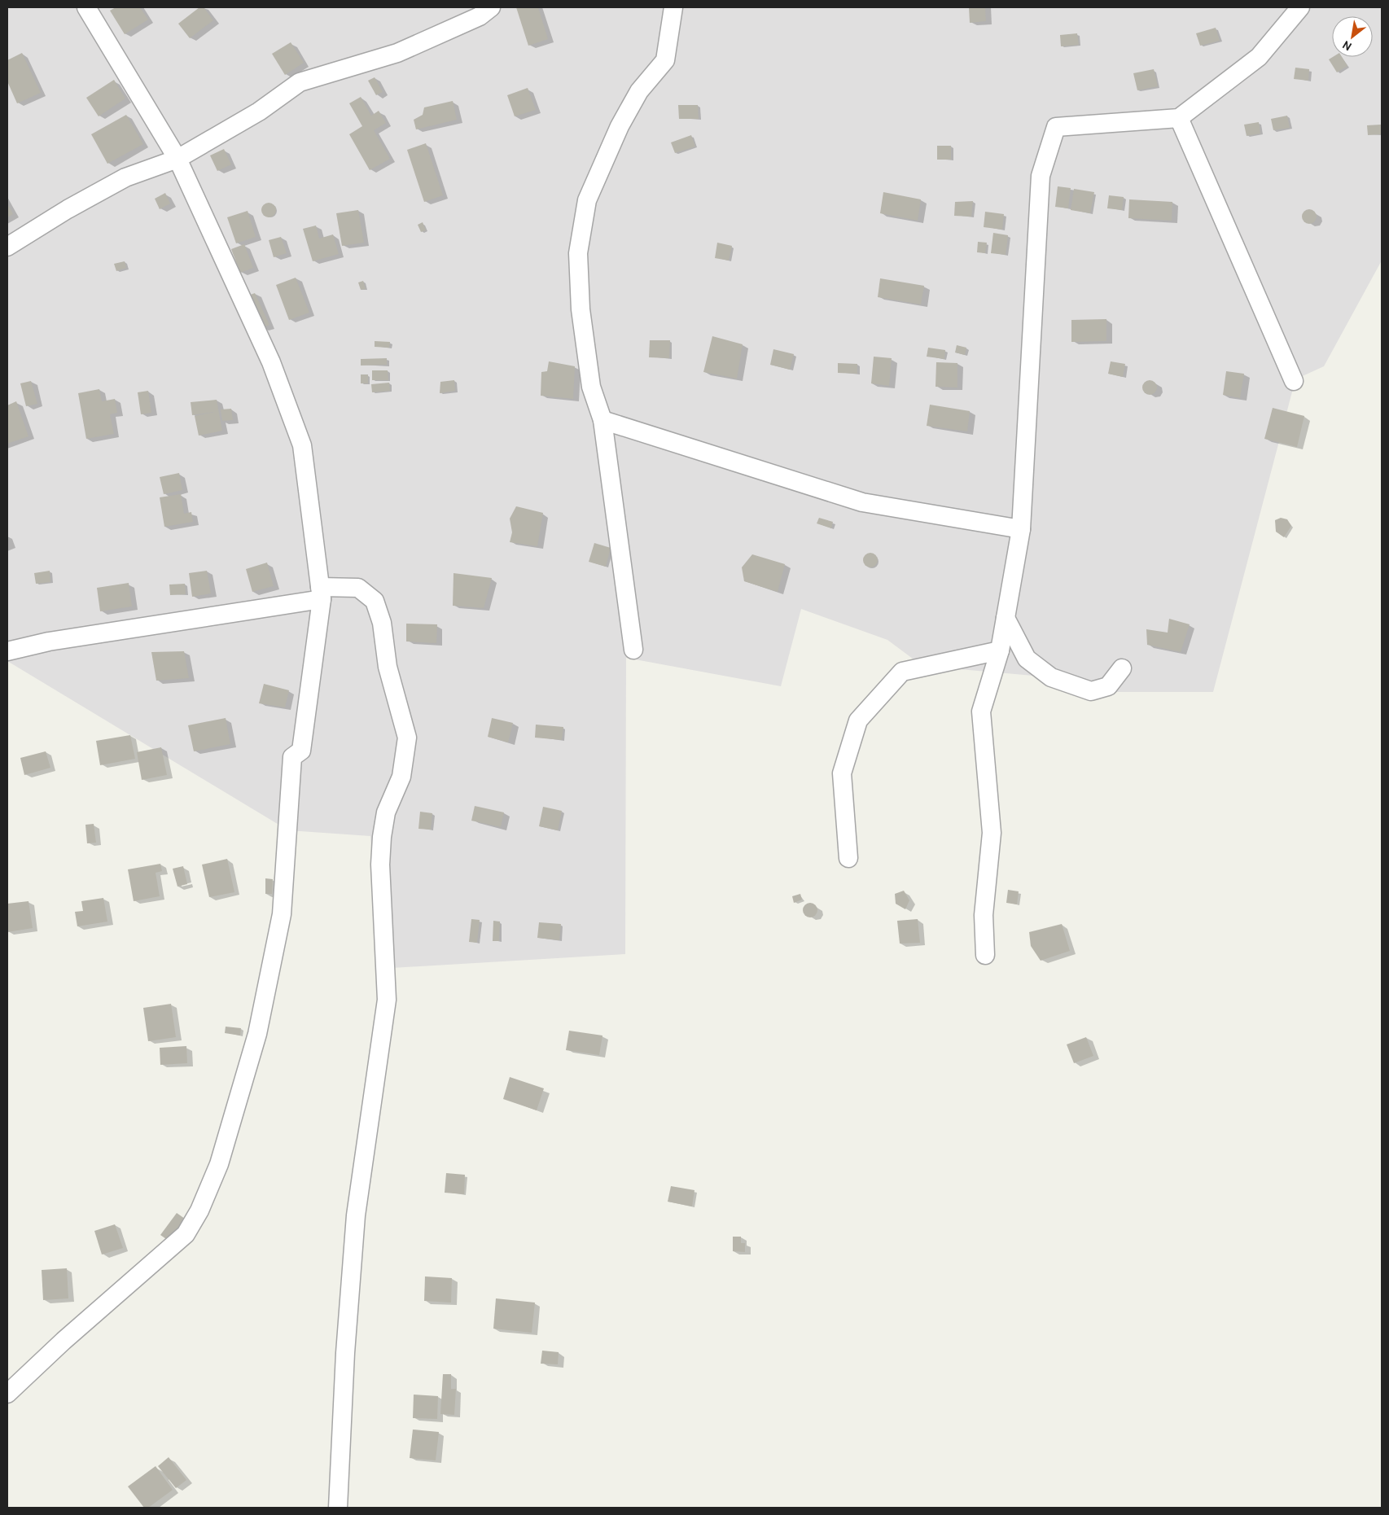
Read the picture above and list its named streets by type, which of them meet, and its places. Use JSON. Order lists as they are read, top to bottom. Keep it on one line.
{"north":"bottom left"}
